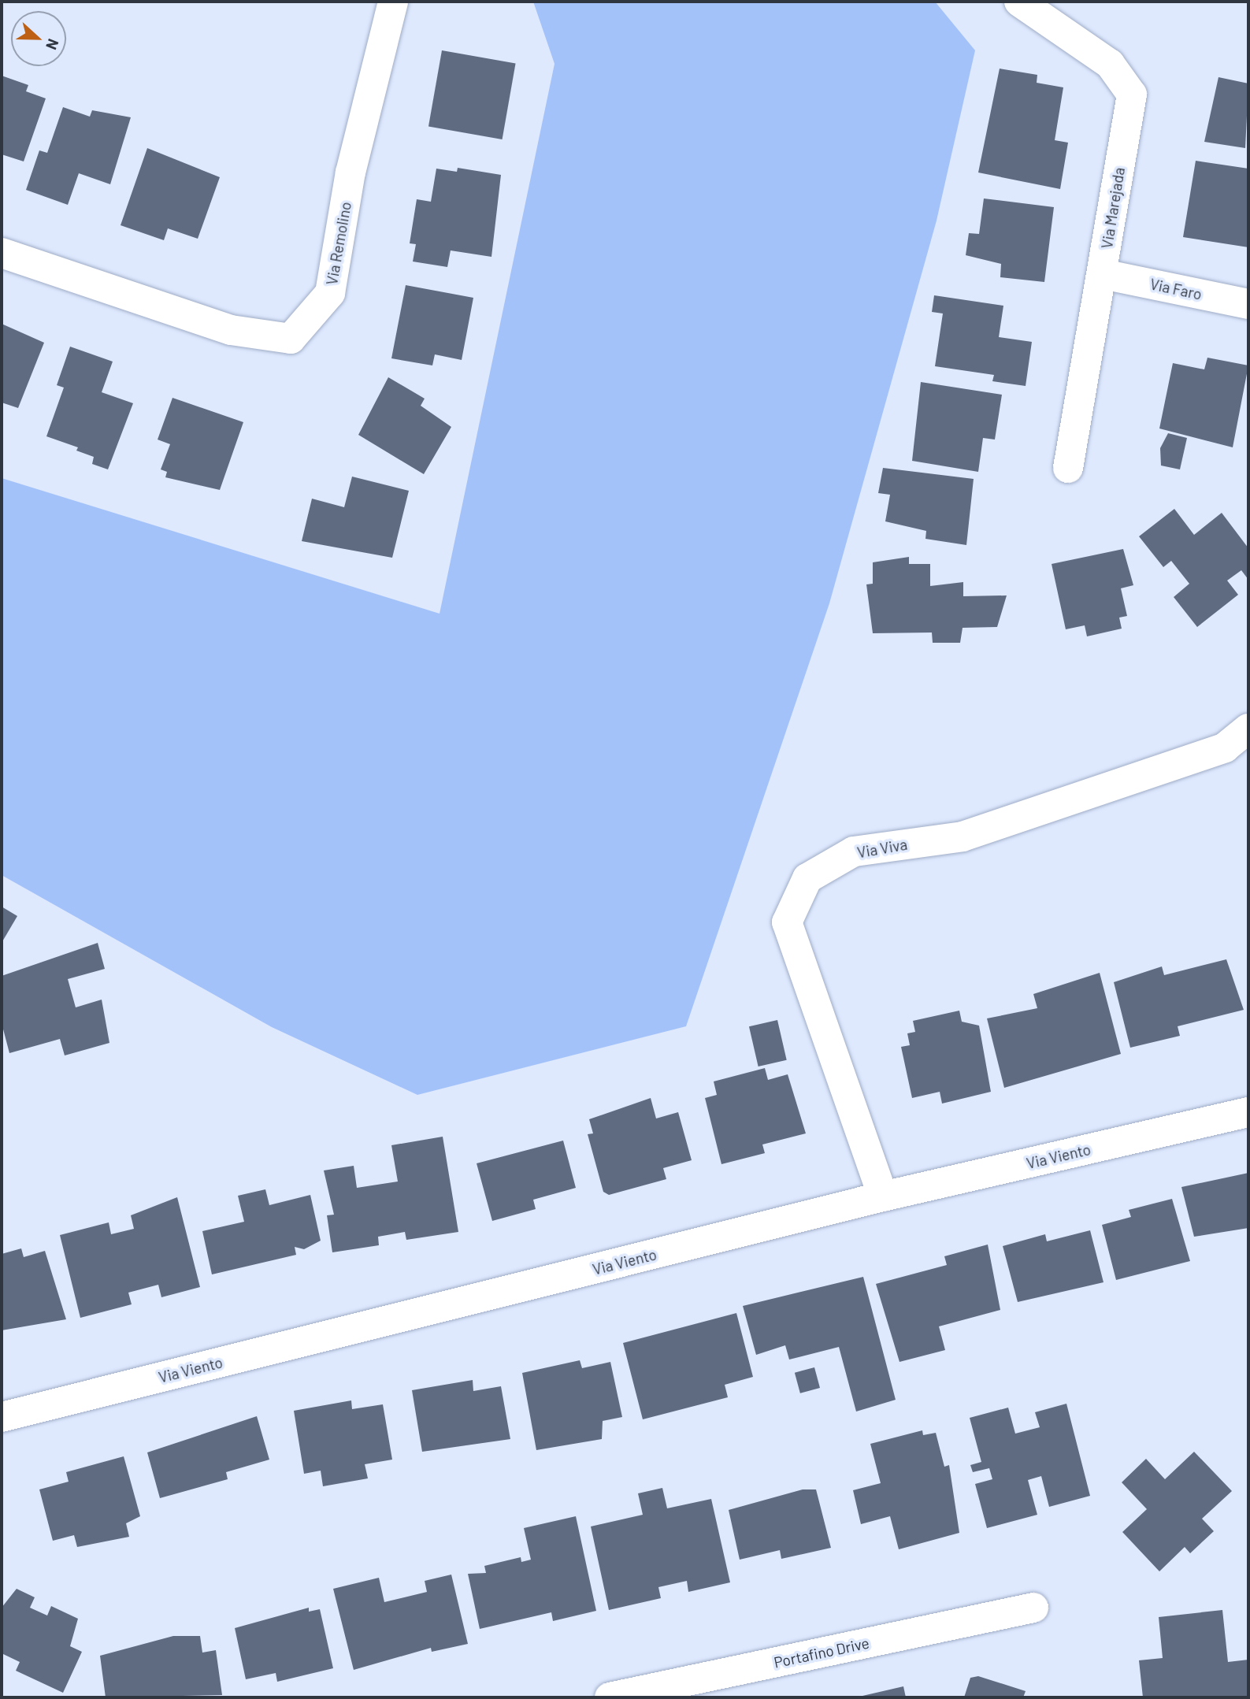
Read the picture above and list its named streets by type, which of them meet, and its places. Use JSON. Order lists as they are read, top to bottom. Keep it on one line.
{"streets":{"street":["Via Marejada","Via Remolino","Via Faro","Via Viva","Via Viento","Portafino Drive"]},"crossings":[["Via Marejada","Via Faro"],["Via Viva","Via Viento"]],"north":"right"}
